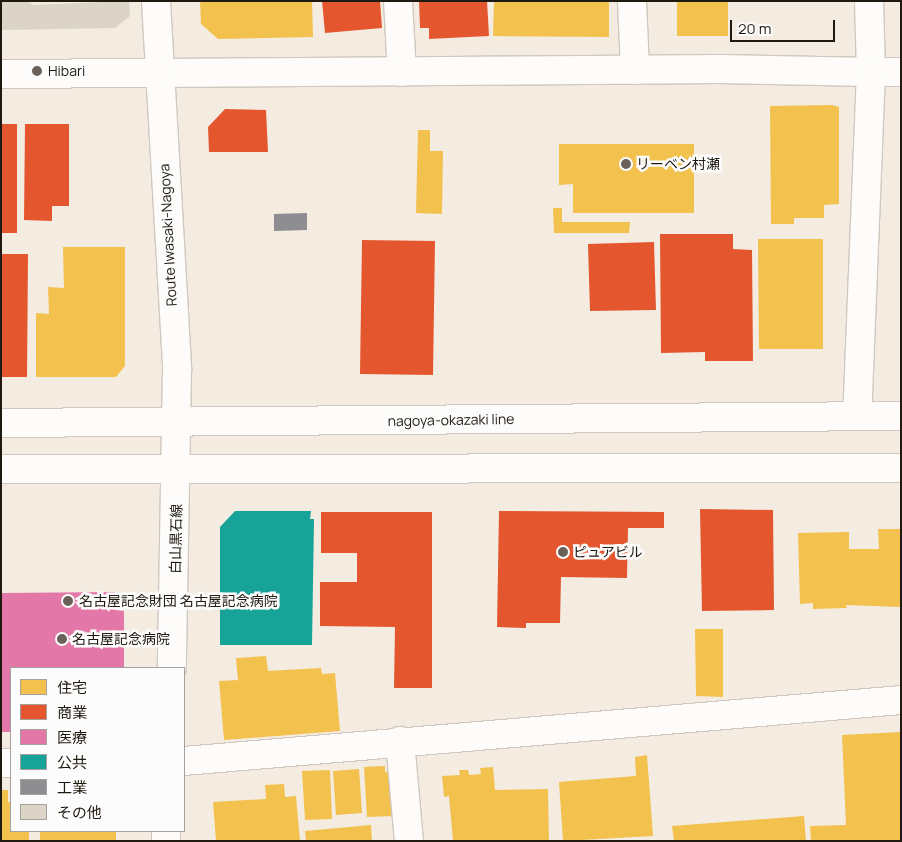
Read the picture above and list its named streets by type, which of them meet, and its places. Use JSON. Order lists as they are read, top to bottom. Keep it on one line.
{"streets":{"street":["Route Iwasaki-Nagoya","nagoya-okazaki line","白山黒石線"]},"crossings":[["Route Iwasaki-Nagoya","nagoya-okazaki line"],["Route Iwasaki-Nagoya","白山黒石線"]],"places":["Hibari","リーベン村瀬","ピュアビル","名古屋記念財団 名古屋記念病院","名古屋記念病院"],"legend":["住宅","商業","医療","公共","工業","その他"],"scale_bar":"20 m"}
